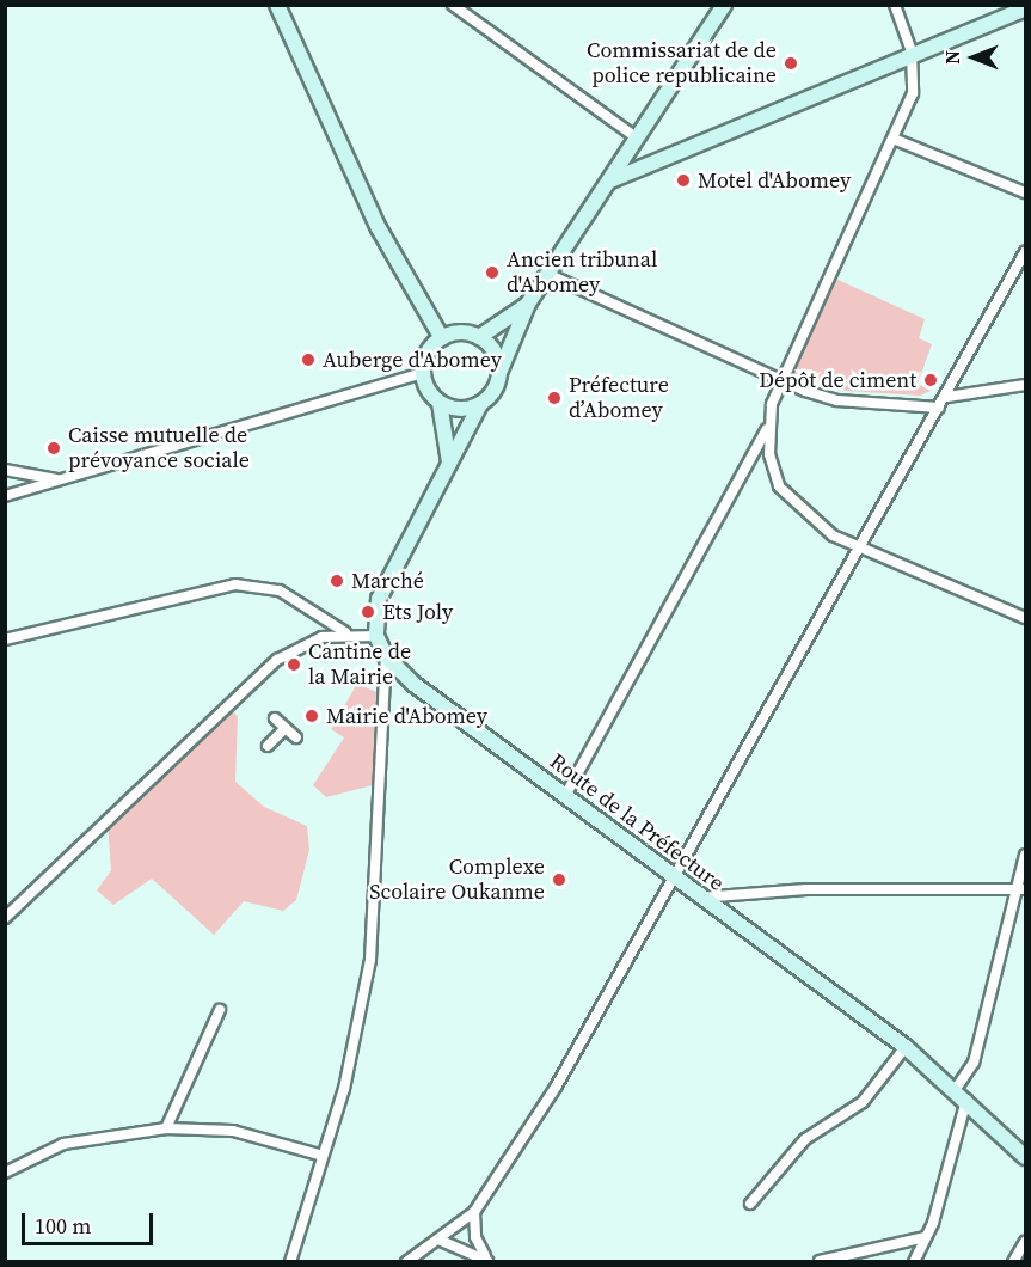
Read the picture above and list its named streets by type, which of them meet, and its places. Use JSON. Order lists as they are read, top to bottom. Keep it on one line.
{"streets":{"street":["Route de la Préfecture"]},"places":["Commissariat de de police republicaine","Motel d'Abomey","Ancien tribunal d'Abomey","Auberge d'Abomey","Dépôt de ciment","Préfecture d’Abomey","Caisse mutuelle de prévoyance sociale","Marché","Ets Joly","Cantine de la Mairie","Mairie d'Abomey","Complexe Scolaire Oukanme"],"scale_bar":"100 m","north":"left"}
